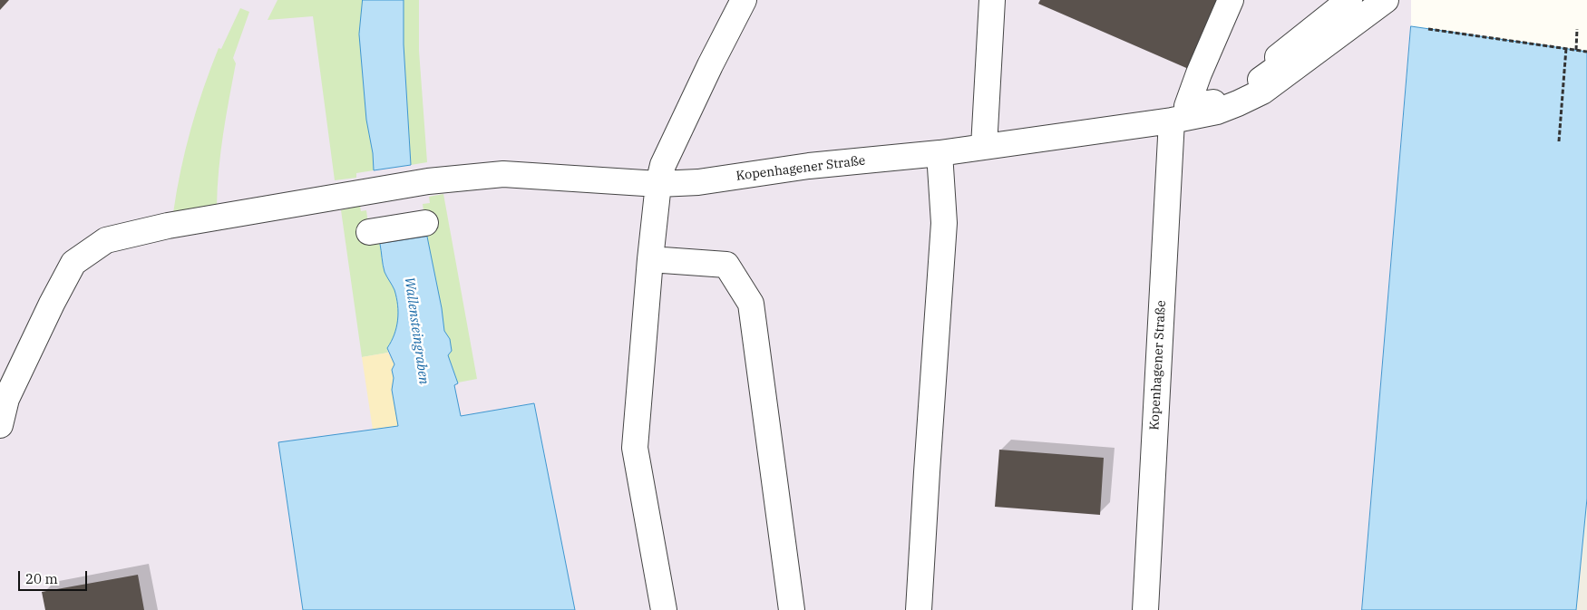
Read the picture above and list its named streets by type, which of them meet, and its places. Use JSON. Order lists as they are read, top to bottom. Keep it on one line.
{"streets":{"street":["Kopenhagener Straße"]},"water":["Wallensteingraben"],"scale_bar":"20 m"}
